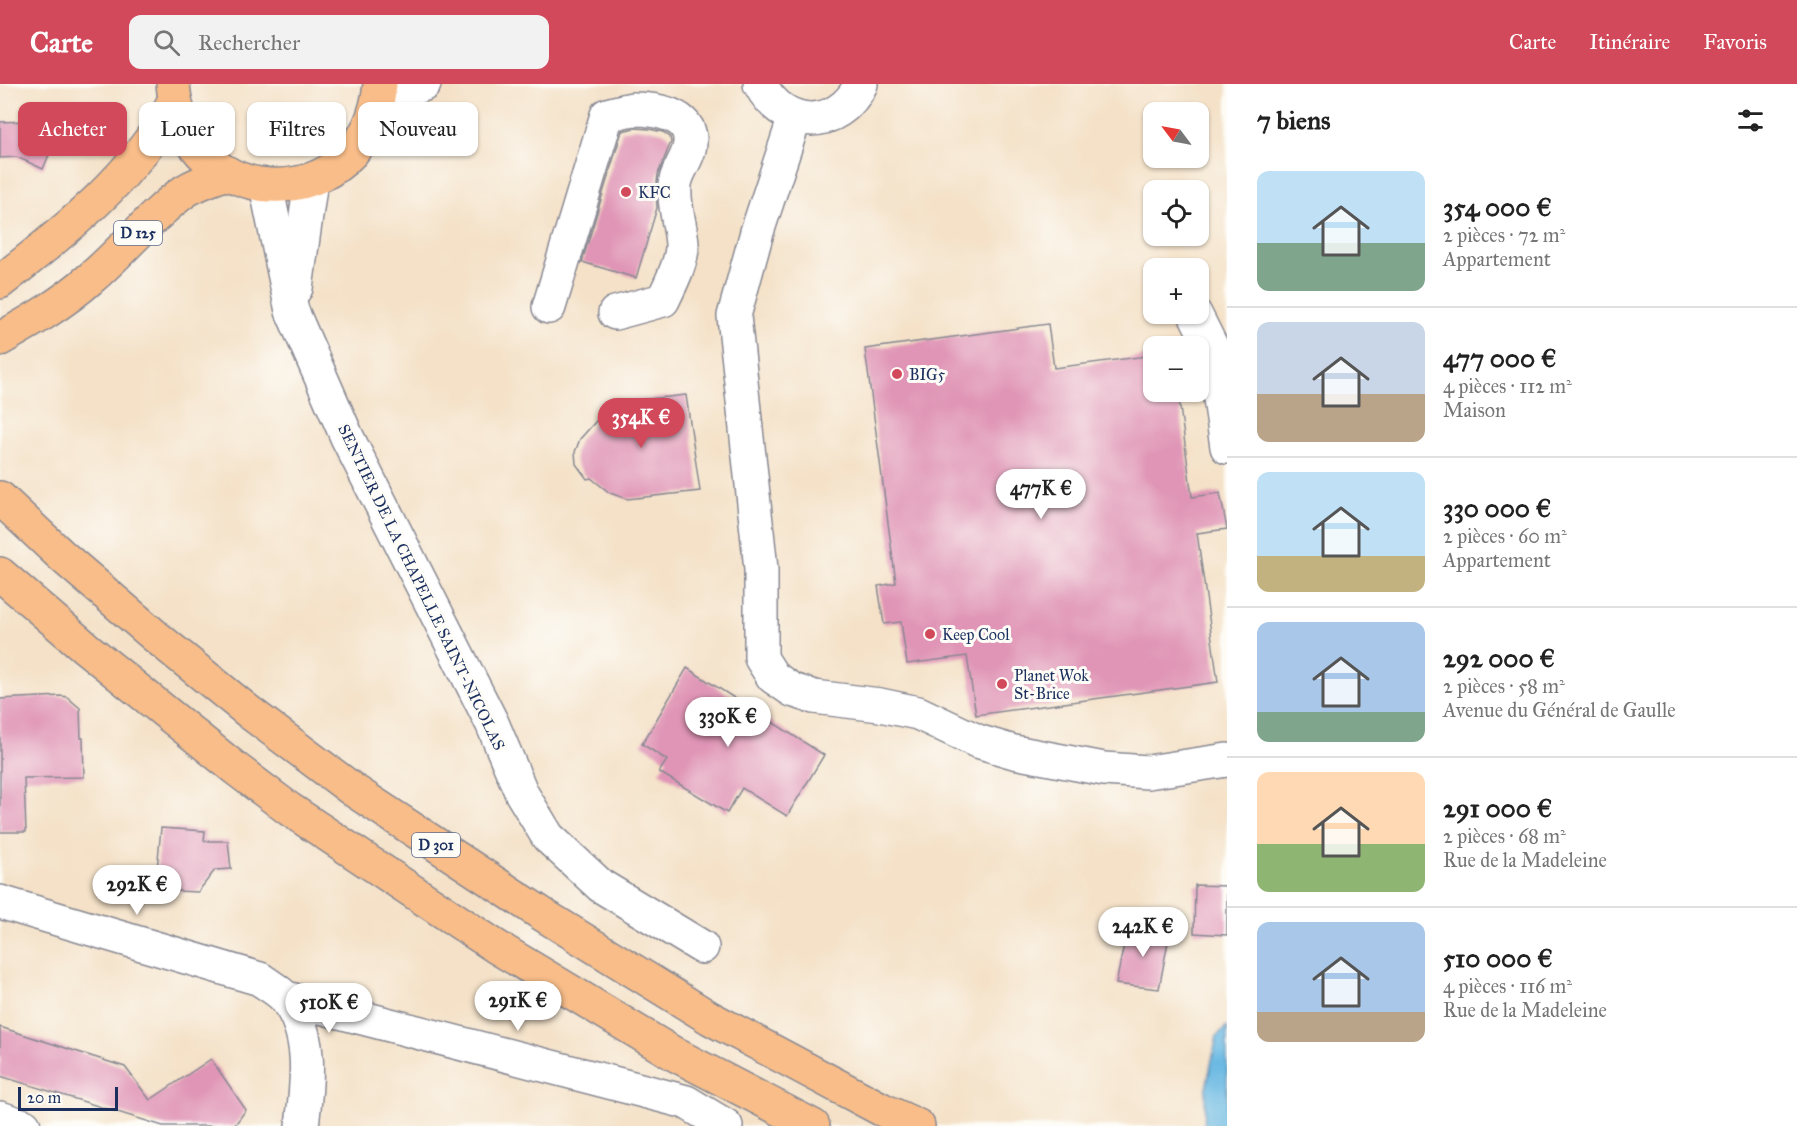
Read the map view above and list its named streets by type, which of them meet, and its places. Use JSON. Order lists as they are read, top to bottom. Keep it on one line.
{"streets":{"main road":["D 125","D 301"],"street":["SENTIER DE LA CHAPELLE SAINT-NICOLAS"]},"places":["KFC","BIG5","Keep Cool","Planet Wok St-Brice"],"scale_bar":"20 m","north":"top left","page":{"header":"Carte","search":"Rechercher","nav":["Carte","Itinéraire","Favoris"],"heading":"7 biens","map_buttons":["+","−"],"chip":["Acheter","Louer","Filtres","Nouveau"],"list":[{"name":"354 000 €","note":"2 pièces · 72 m² · Appartement"},{"name":"477 000 €","note":"4 pièces · 112 m² · Maison"},{"name":"330 000 €","note":"2 pièces · 60 m² · Appartement"},{"name":"292 000 €","note":"2 pièces · 58 m² · Avenue du Général de Gaulle"},{"name":"291 000 €","note":"2 pièces · 68 m² · Rue de la Madeleine"},{"name":"510 000 €","note":"4 pièces · 116 m² · Rue de la Madeleine"}],"price":["354K €","477K €","330K €","292K €","242K €","291K €","510K €"],"scale":"20 m"}}
